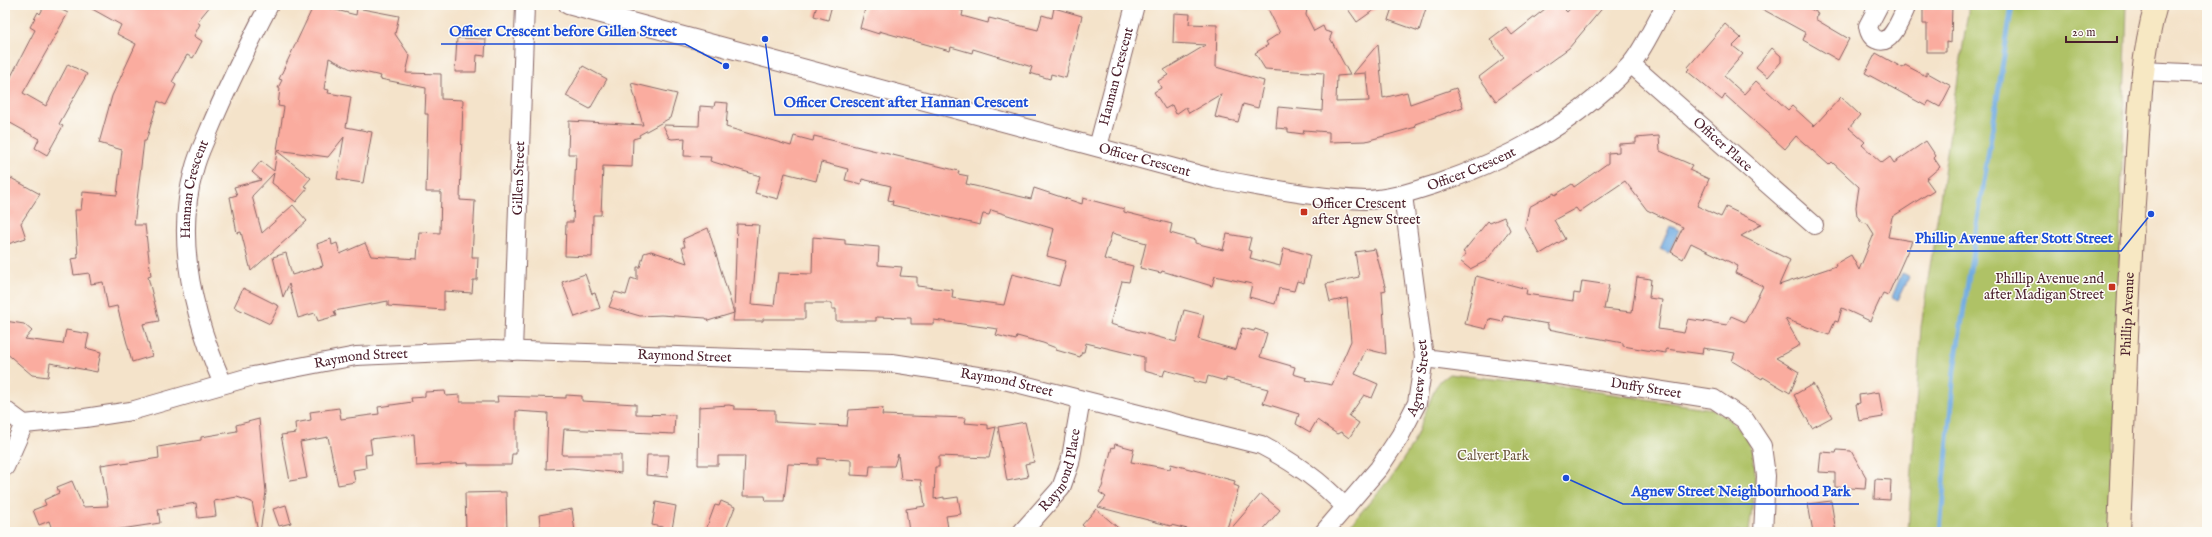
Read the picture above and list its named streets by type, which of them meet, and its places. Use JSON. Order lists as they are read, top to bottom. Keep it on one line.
{"streets":{"street":["Hannan Crescent","Officer Place","Officer Crescent","Gillen Street","Phillip Avenue","Raymond Street","Agnew Street","Duffy Street","Raymond Place"]},"crossings":[["Hannan Crescent","Officer Crescent"],["Hannan Crescent","Raymond Street"],["Officer Place","Officer Crescent"],["Officer Crescent","Agnew Street"],["Gillen Street","Raymond Street"],["Raymond Street","Agnew Street"],["Raymond Street","Raymond Place"],["Agnew Street","Duffy Street"]],"parks":["Calvert Park"],"places":{"other":["Officer Crescent after Hannan Crescent","Officer Crescent before Gillen Street","Phillip Avenue after Stott Street","Agnew Street Neighbourhood Park"],"transit":["Officer Crescent after Agnew Street","Phillip Avenue 2nd after Madigan Street"]},"scale_bar":"20 m"}
